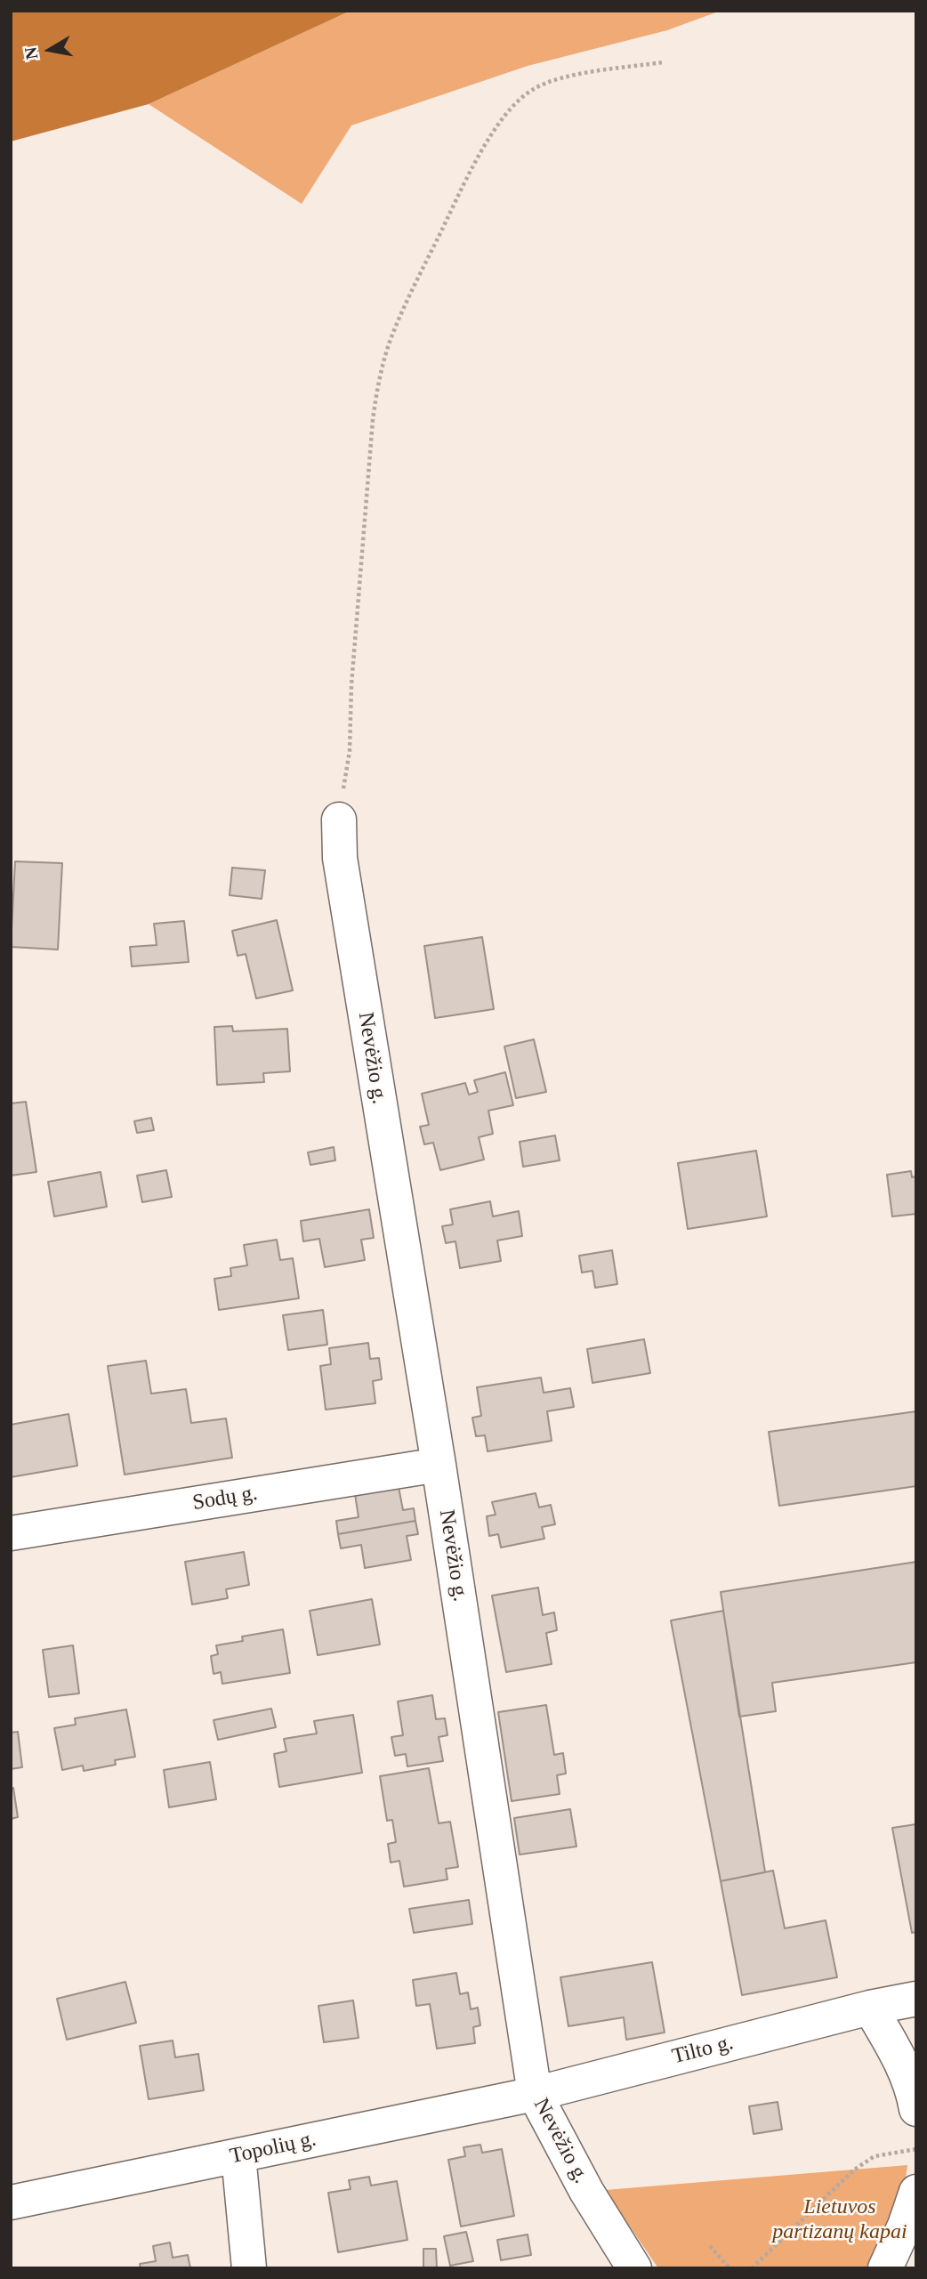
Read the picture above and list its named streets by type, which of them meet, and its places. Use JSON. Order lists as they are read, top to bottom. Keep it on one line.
{"streets":{"street":["Nevėžio g.","Sodų g.","Tilto g.","Topolių g."]},"crossings":[["Nevėžio g.","Sodų g."],["Nevėžio g.","Tilto g."],["Nevėžio g.","Topolių g."],["Tilto g.","Topolių g."]],"parks":["Lietuvos partizanų kapai"],"north":"left"}
